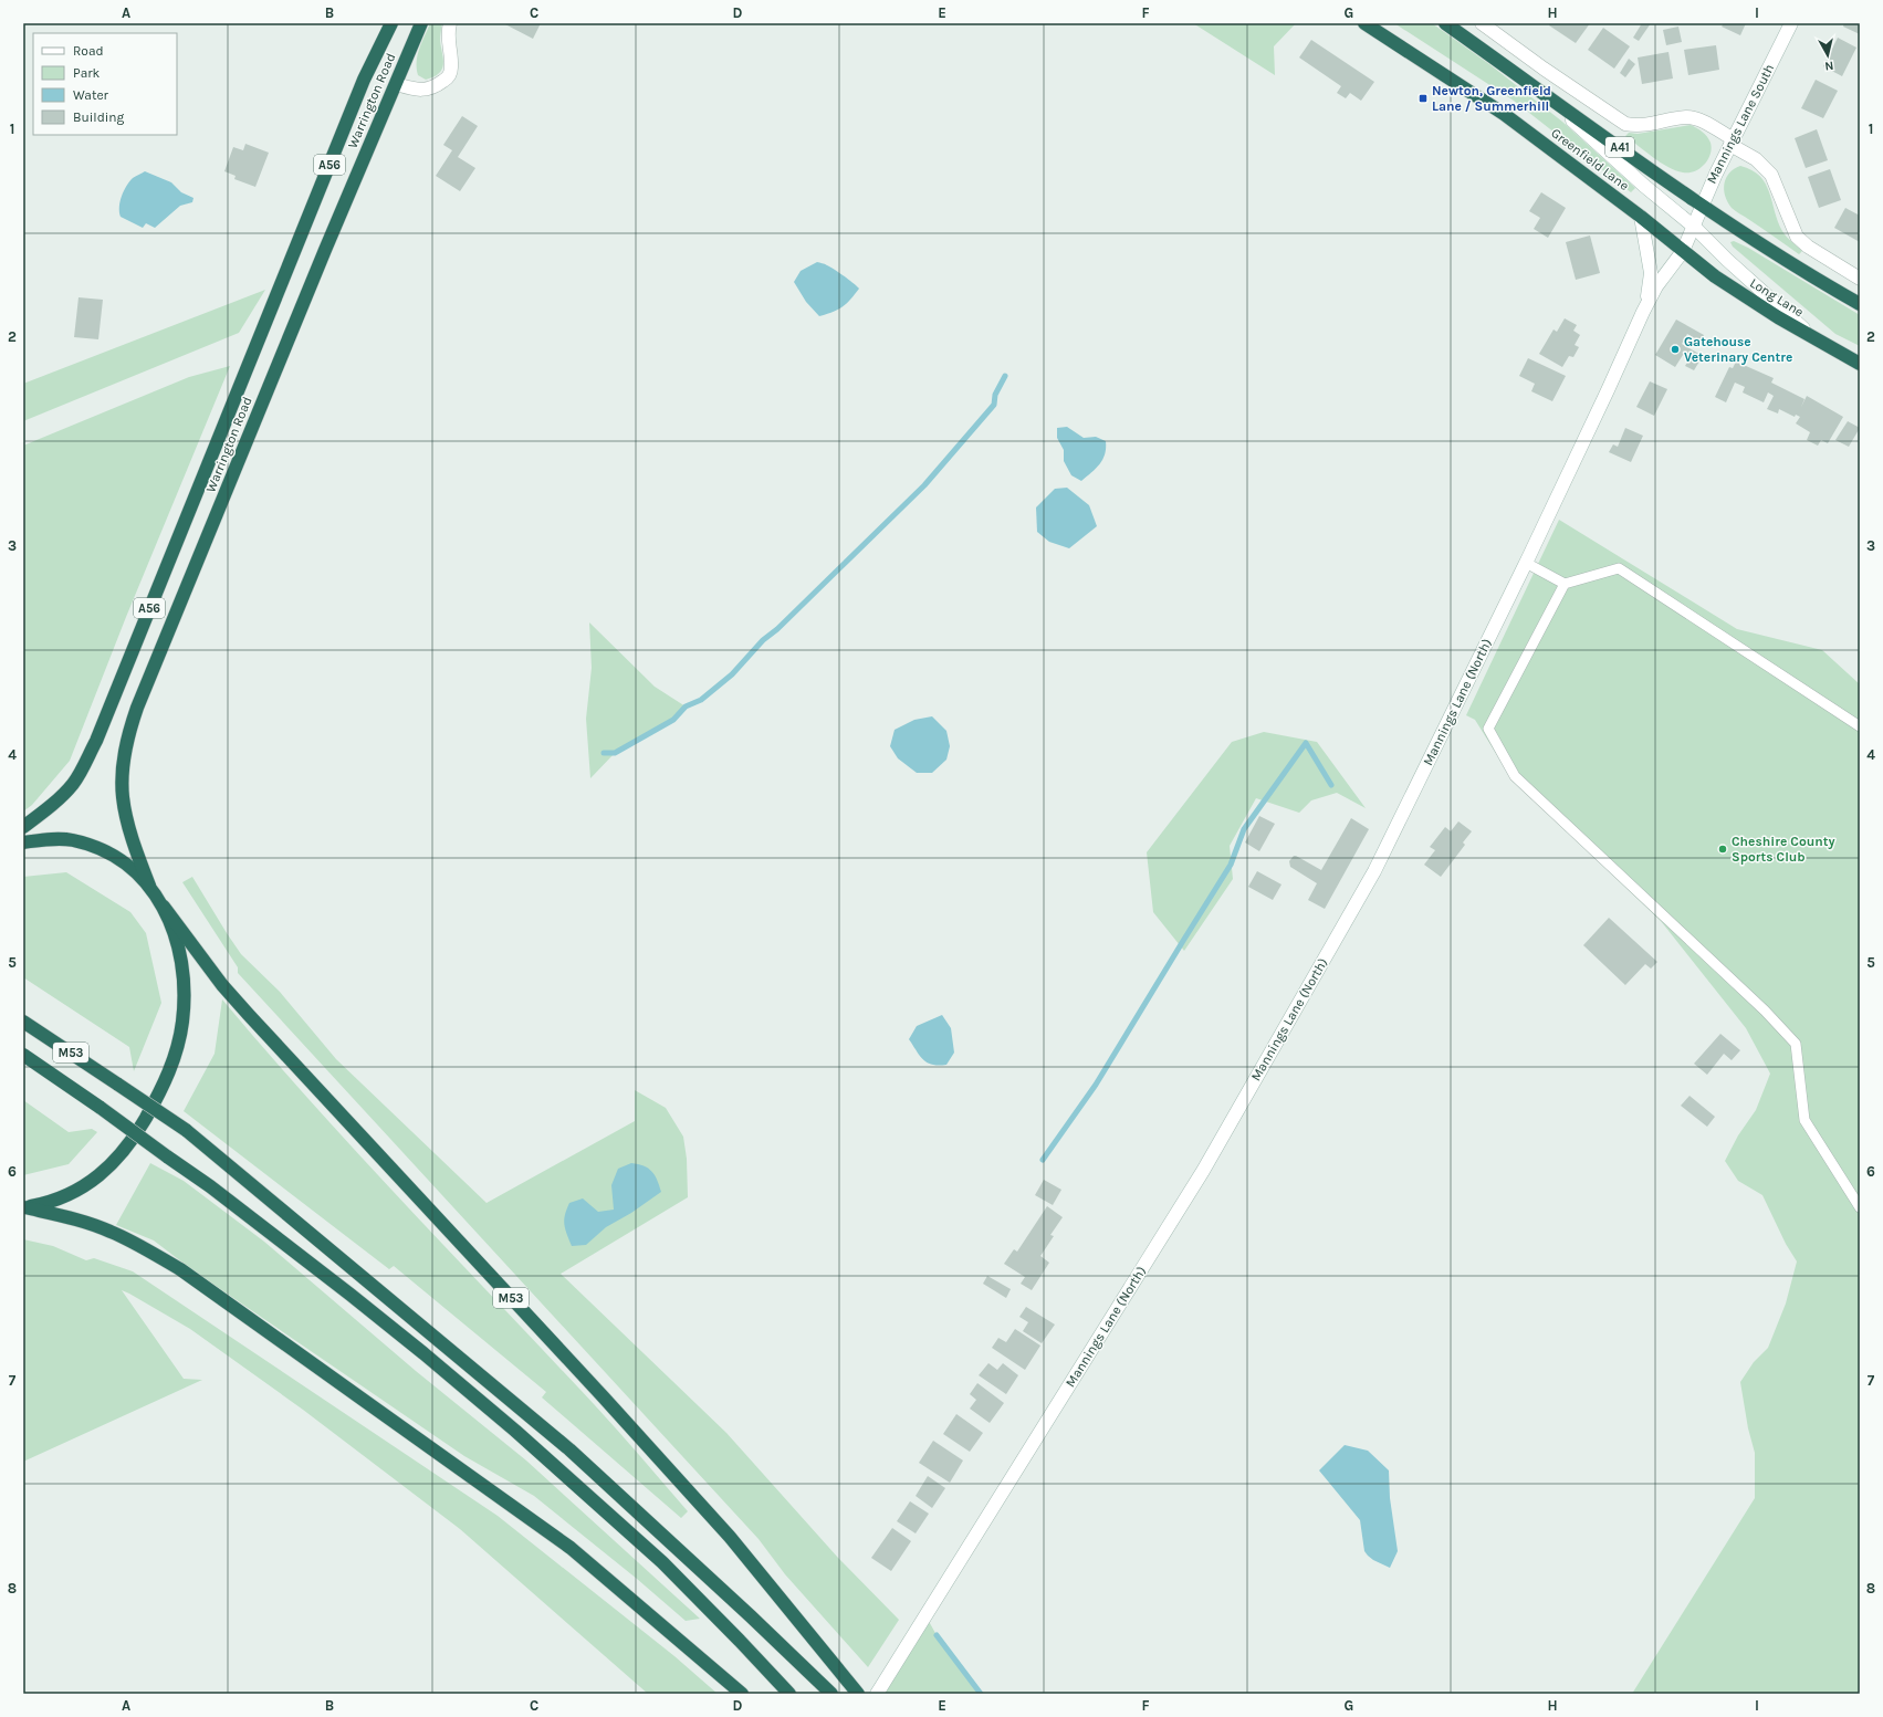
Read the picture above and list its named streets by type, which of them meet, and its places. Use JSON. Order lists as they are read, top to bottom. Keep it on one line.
{"streets":{"highway":["Warrington Road","A41","Greenfield Lane","A56","Long Lane","M53"],"street":["Mannings Lane South","Mannings Lane (North)"]},"crossings":[["Mannings Lane South","A41"],["Mannings Lane South","Greenfield Lane"],["Mannings Lane South","Mannings Lane (North)"],["A41","Greenfield Lane"],["Greenfield Lane","Long Lane"],["Greenfield Lane","Mannings Lane (North)"],["Long Lane","Mannings Lane (North)"]],"places":{"transit":["Newton, Greenfield Lane / Summerhill"],"other":["Gatehouse Veterinary Centre","Cheshire County Sports Club"]},"legend":["Road","Park","Water","Building"],"north":"bottom","grid":{"columns":["A","B","C","D","E","F","G","H","I"],"rows":["1","2","3","4","5","6","7","8"]}}
